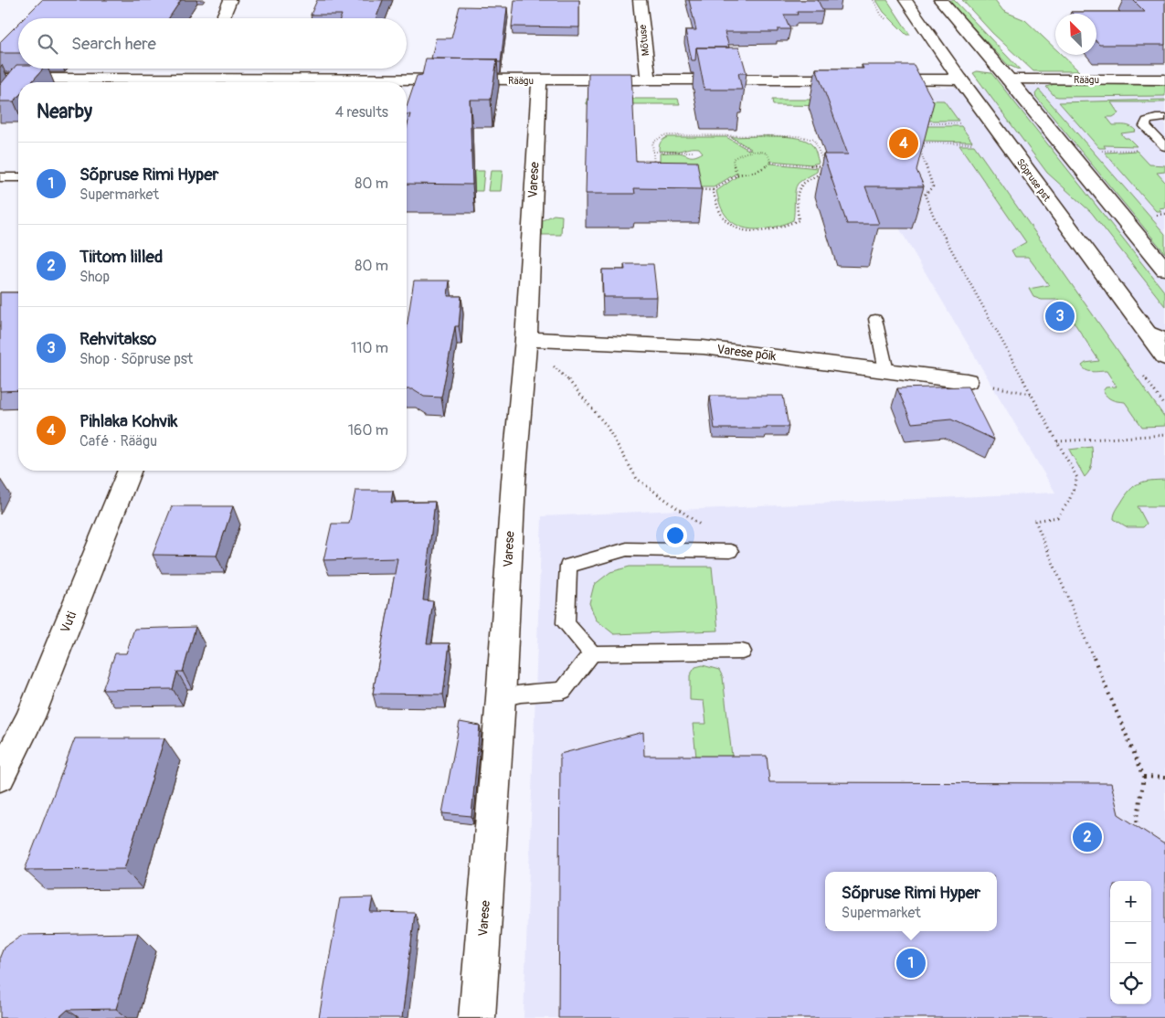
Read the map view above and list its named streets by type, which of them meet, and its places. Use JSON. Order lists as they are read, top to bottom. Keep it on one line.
{"streets":{"street":["Mõtuse","Räägu","Varese","Sõpruse pst","Varese põik","Vuti"]},"crossings":[["Mõtuse","Räägu"],["Räägu","Varese"],["Räägu","Sõpruse pst"],["Varese","Varese põik"]],"north":"top left","page":{"search":"Search here","heading":["Nearby","4 results"],"pins":["4","3","2","1"],"list":[{"mark":"1","name":"Sõpruse Rimi Hyper","note":"Supermarket","value":"80 m"},{"mark":"2","name":"Tiitom lilled","note":"Shop","value":"80 m"},{"mark":"3","name":"Rehvitakso","note":"Shop · Sõpruse pst","value":"110 m"},{"mark":"4","name":"Pihlaka Kohvik","note":"Café · Räägu","value":"160 m"}],"popup":["Sõpruse Rimi Hyper","Supermarket"],"map_buttons":["+","−"]}}
